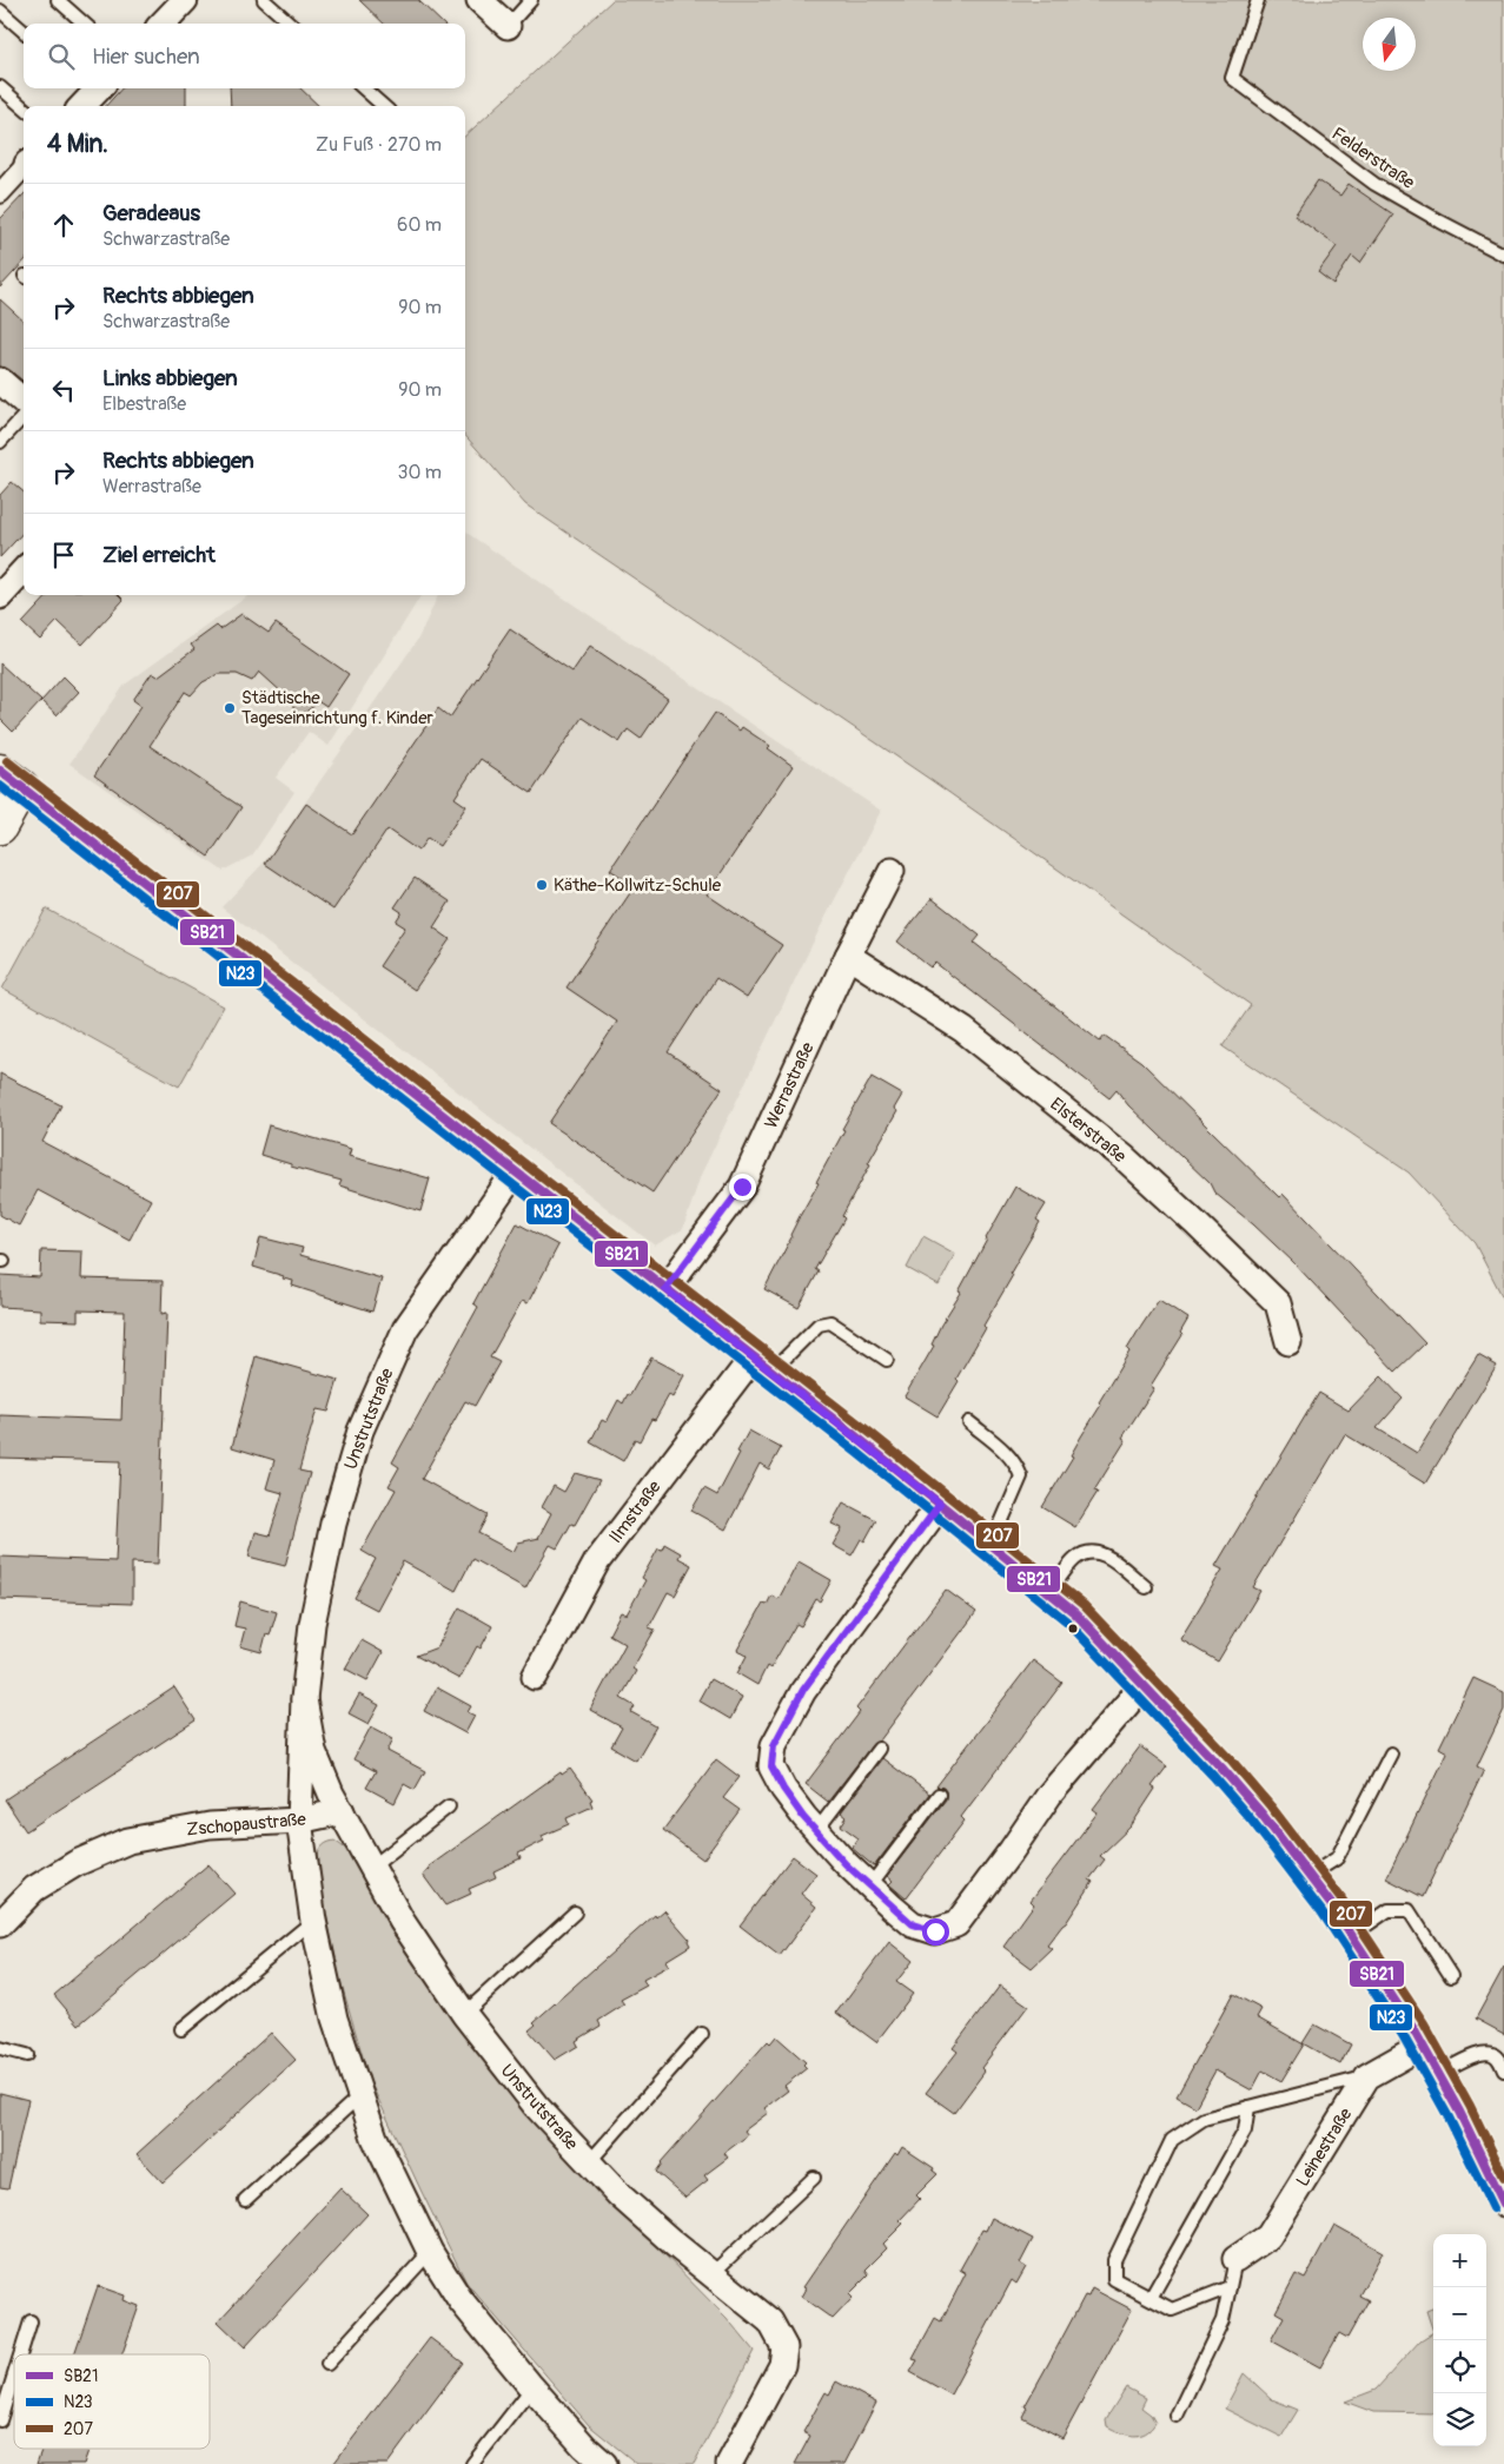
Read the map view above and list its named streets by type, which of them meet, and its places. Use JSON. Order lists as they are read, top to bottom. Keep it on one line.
{"streets":{"street":["Werrastraße","Elsterstraße","Unstrutstraße","Ilmstraße","Zschopaustraße","Leinestraße"],"lane":["Felderstraße"]},"crossings":[["Werrastraße","Elsterstraße"],["Unstrutstraße","Zschopaustraße"]],"places":["Städtische Tageseinrichtung f. Kinder","Käthe-Kollwitz-Schule"],"lines":["transit line 207","transit line SB21","transit line N23"],"legend":["SB21","N23","207"],"north":"bottom","page":{"search":"Hier suchen","heading":["4 Min.","Zu Fuß · 270 m"],"list":[["Geradeaus","Schwarzastraße","60 m"],["Rechts abbiegen","Schwarzastraße","90 m"],["Links abbiegen","Elbestraße","90 m"],["Rechts abbiegen","Werrastraße","30 m"],"Ziel erreicht"],"map_buttons":["+","−"]}}
